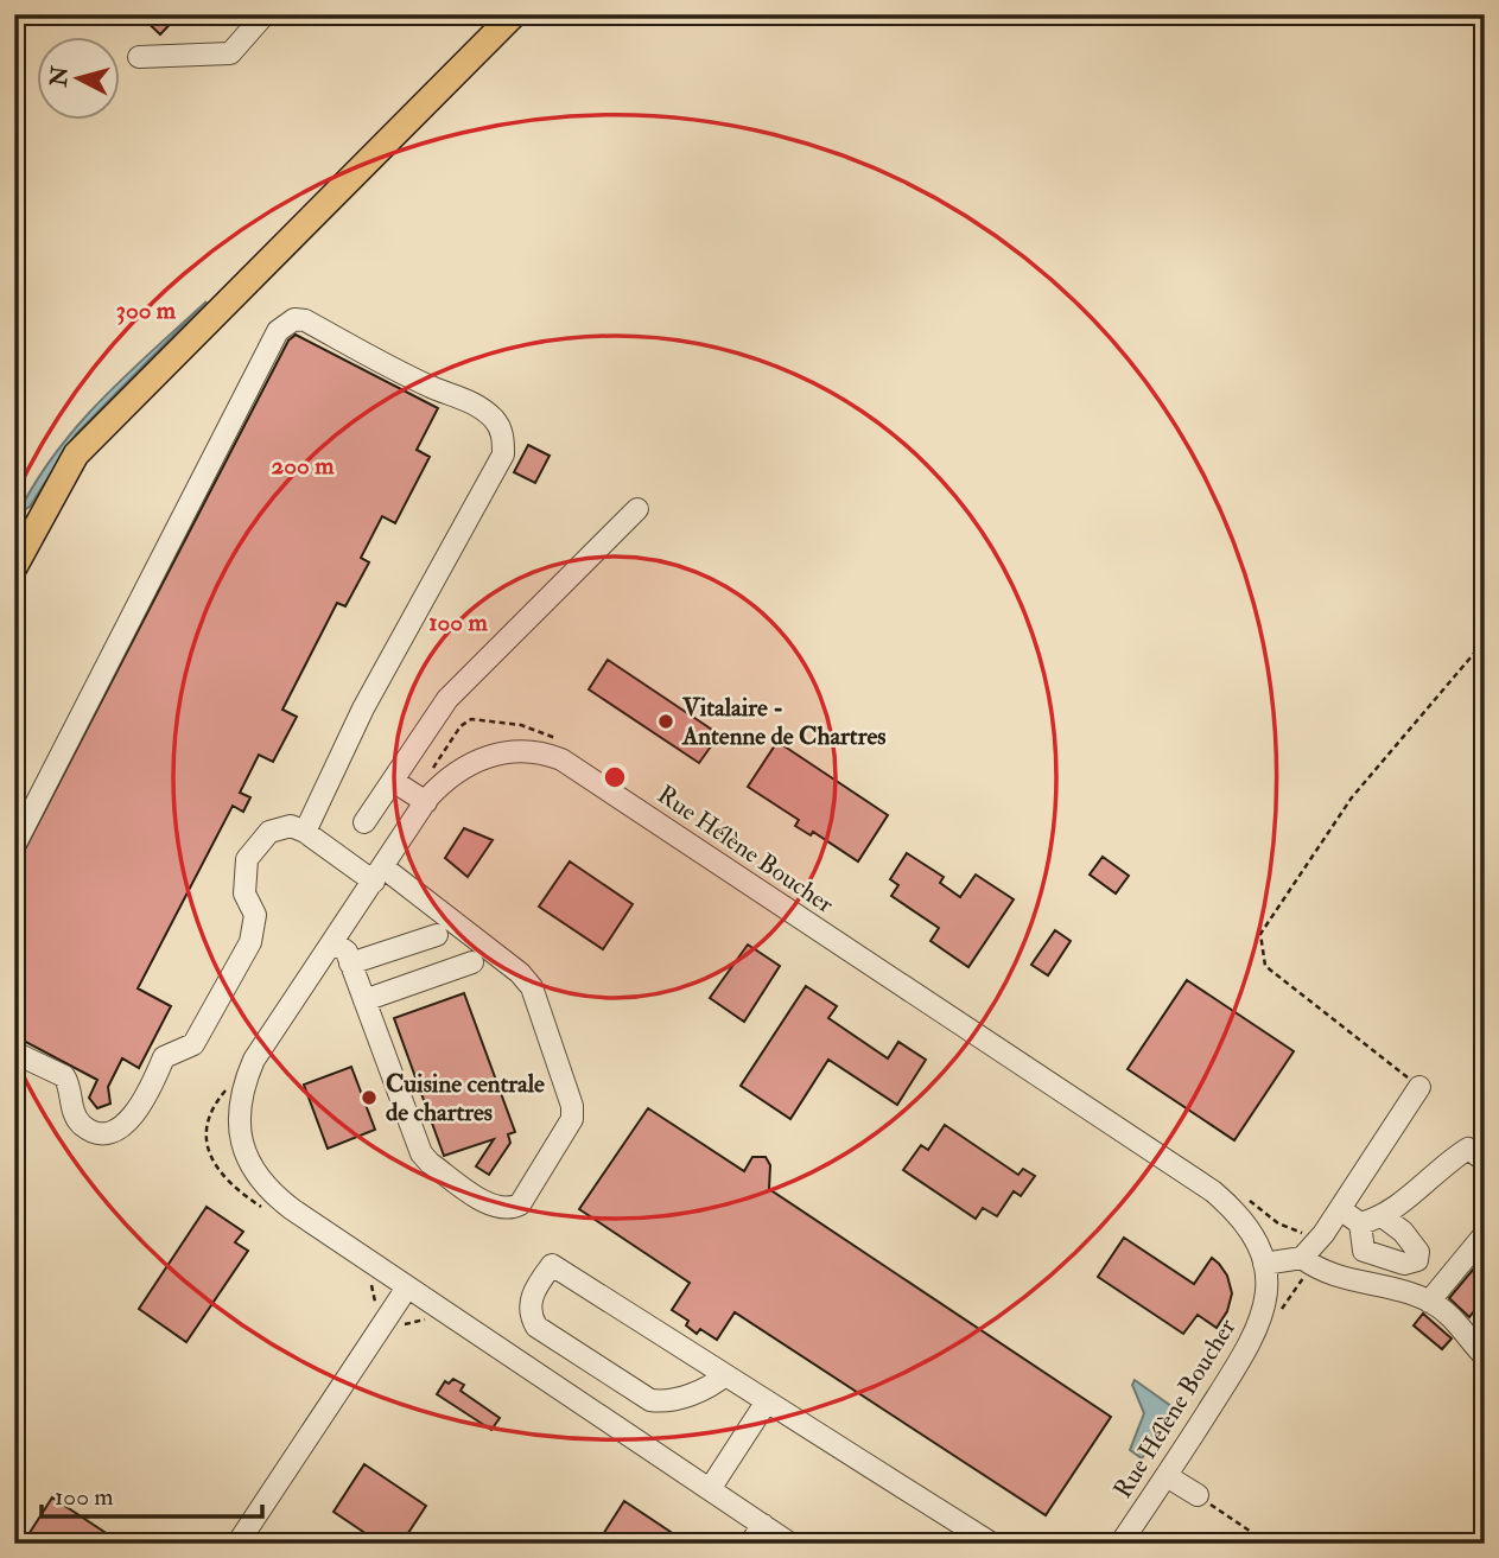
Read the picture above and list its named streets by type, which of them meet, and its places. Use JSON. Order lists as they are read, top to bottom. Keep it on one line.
{"streets":{"street":["Rue Hélène Boucher"]},"places":["Vitalaire - Antenne de Chartres","Cuisine centrale de chartres"],"scale_bar":"100 m","north":"left","rings":["300 m","200 m","100 m"]}
